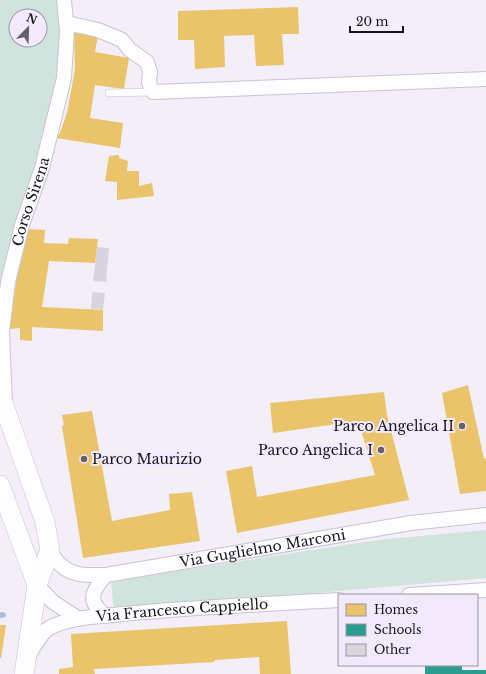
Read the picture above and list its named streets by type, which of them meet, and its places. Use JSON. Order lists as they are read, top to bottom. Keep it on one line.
{"streets":{"street":["Corso Sirena","Via Guglielmo Marconi","Via Francesco Cappiello"]},"places":["Parco Angelica II","Parco Angelica I","Parco Maurizio"],"legend":["Homes","Schools","Other"],"scale_bar":"20 m","north":"top right"}
